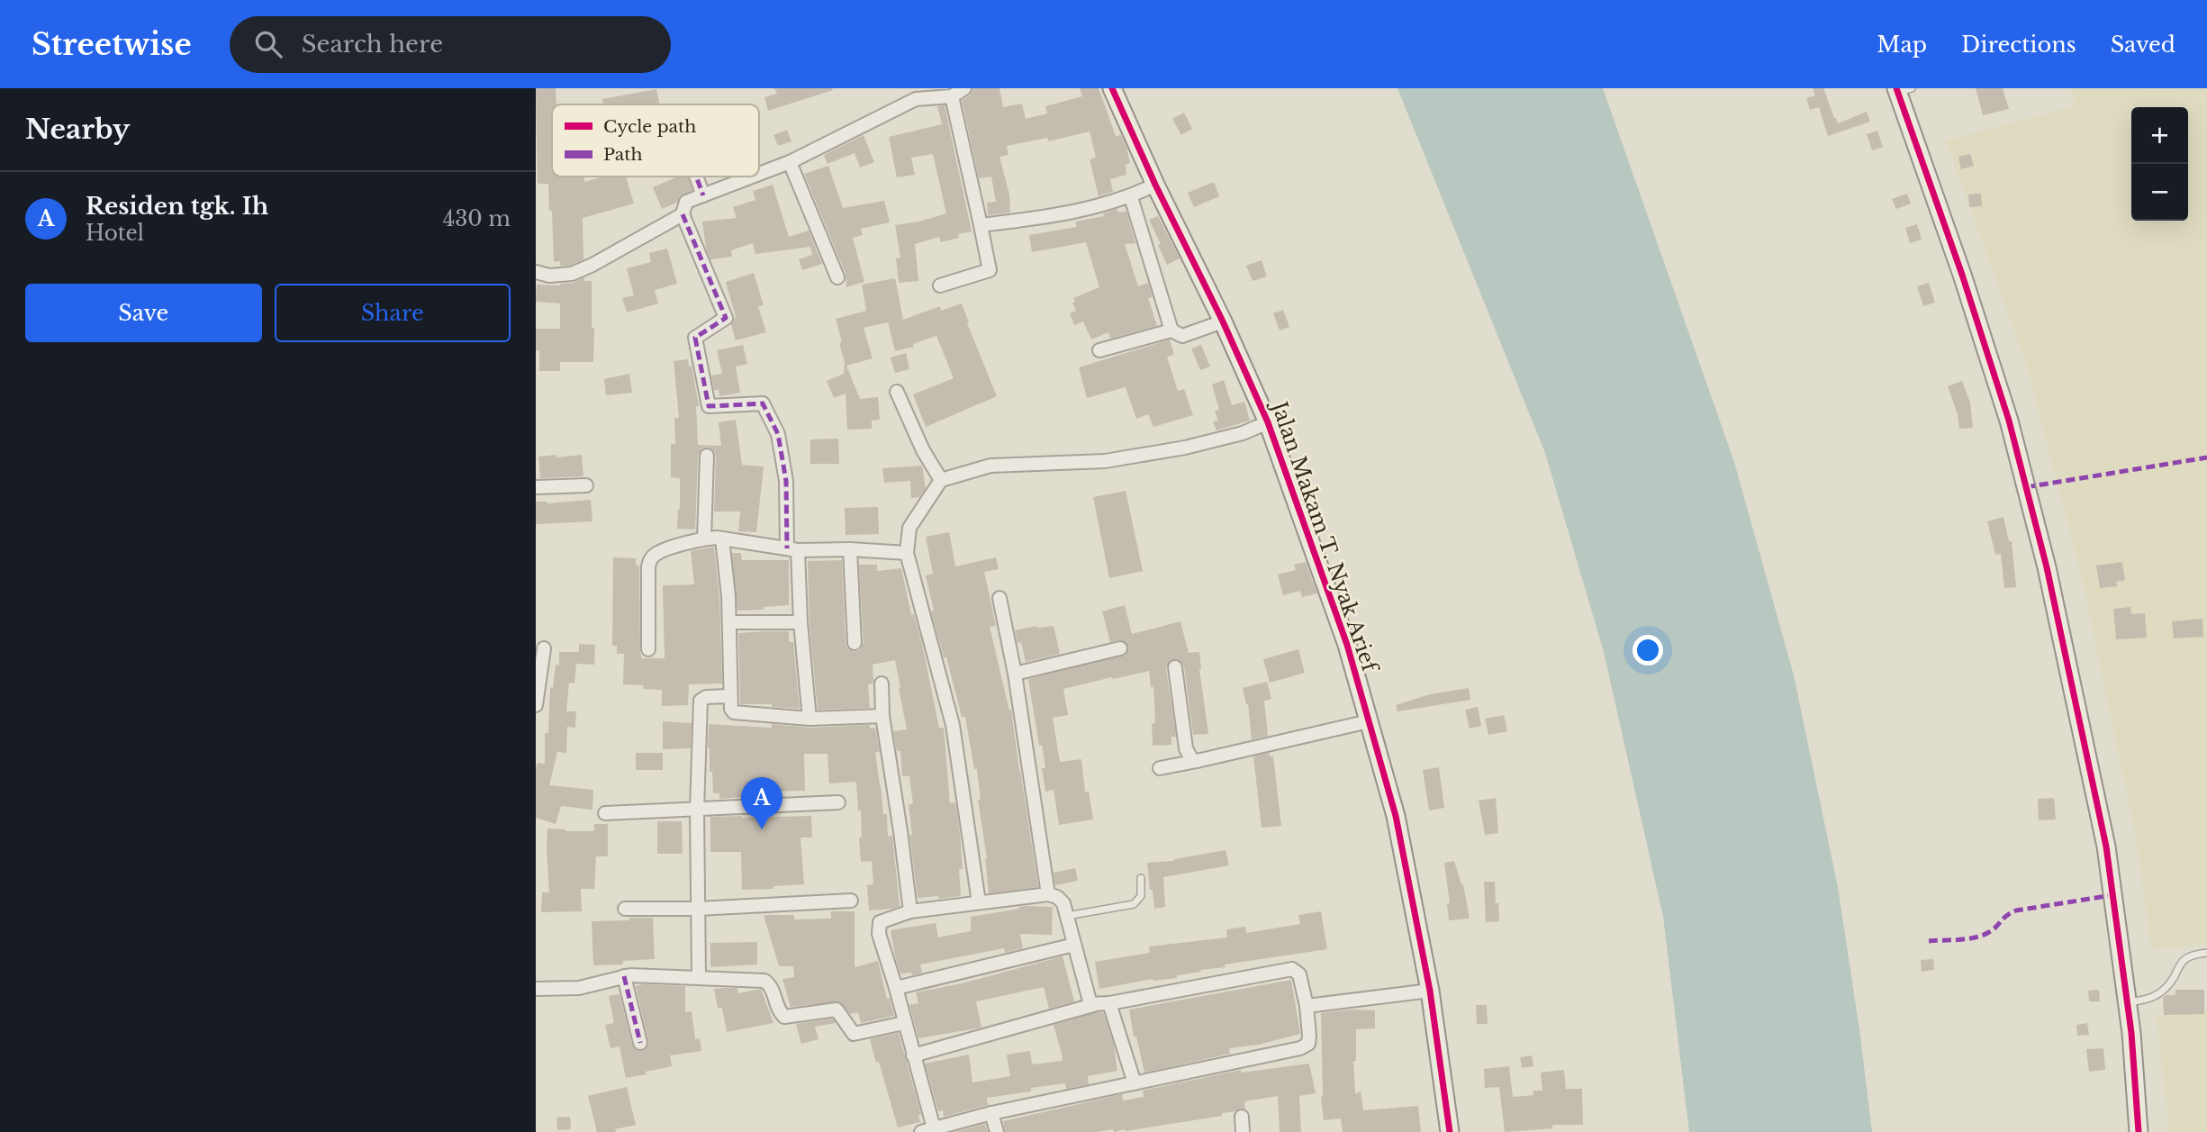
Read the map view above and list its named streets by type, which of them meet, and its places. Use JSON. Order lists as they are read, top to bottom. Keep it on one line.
{"streets":{"street":["Jalan Makam T. Nyak Arief"]},"legend":["Cycle path","Path"],"page":{"header":"Streetwise","search":"Search here","nav":["Map","Directions","Saved"],"heading":"Nearby","map_buttons":["+","−"],"list":[{"mark":"A","name":"Residen tgk. Ih","note":"Hotel","value":"430 m"}],"buttons":["Save","Share"],"pins":"A"}}
